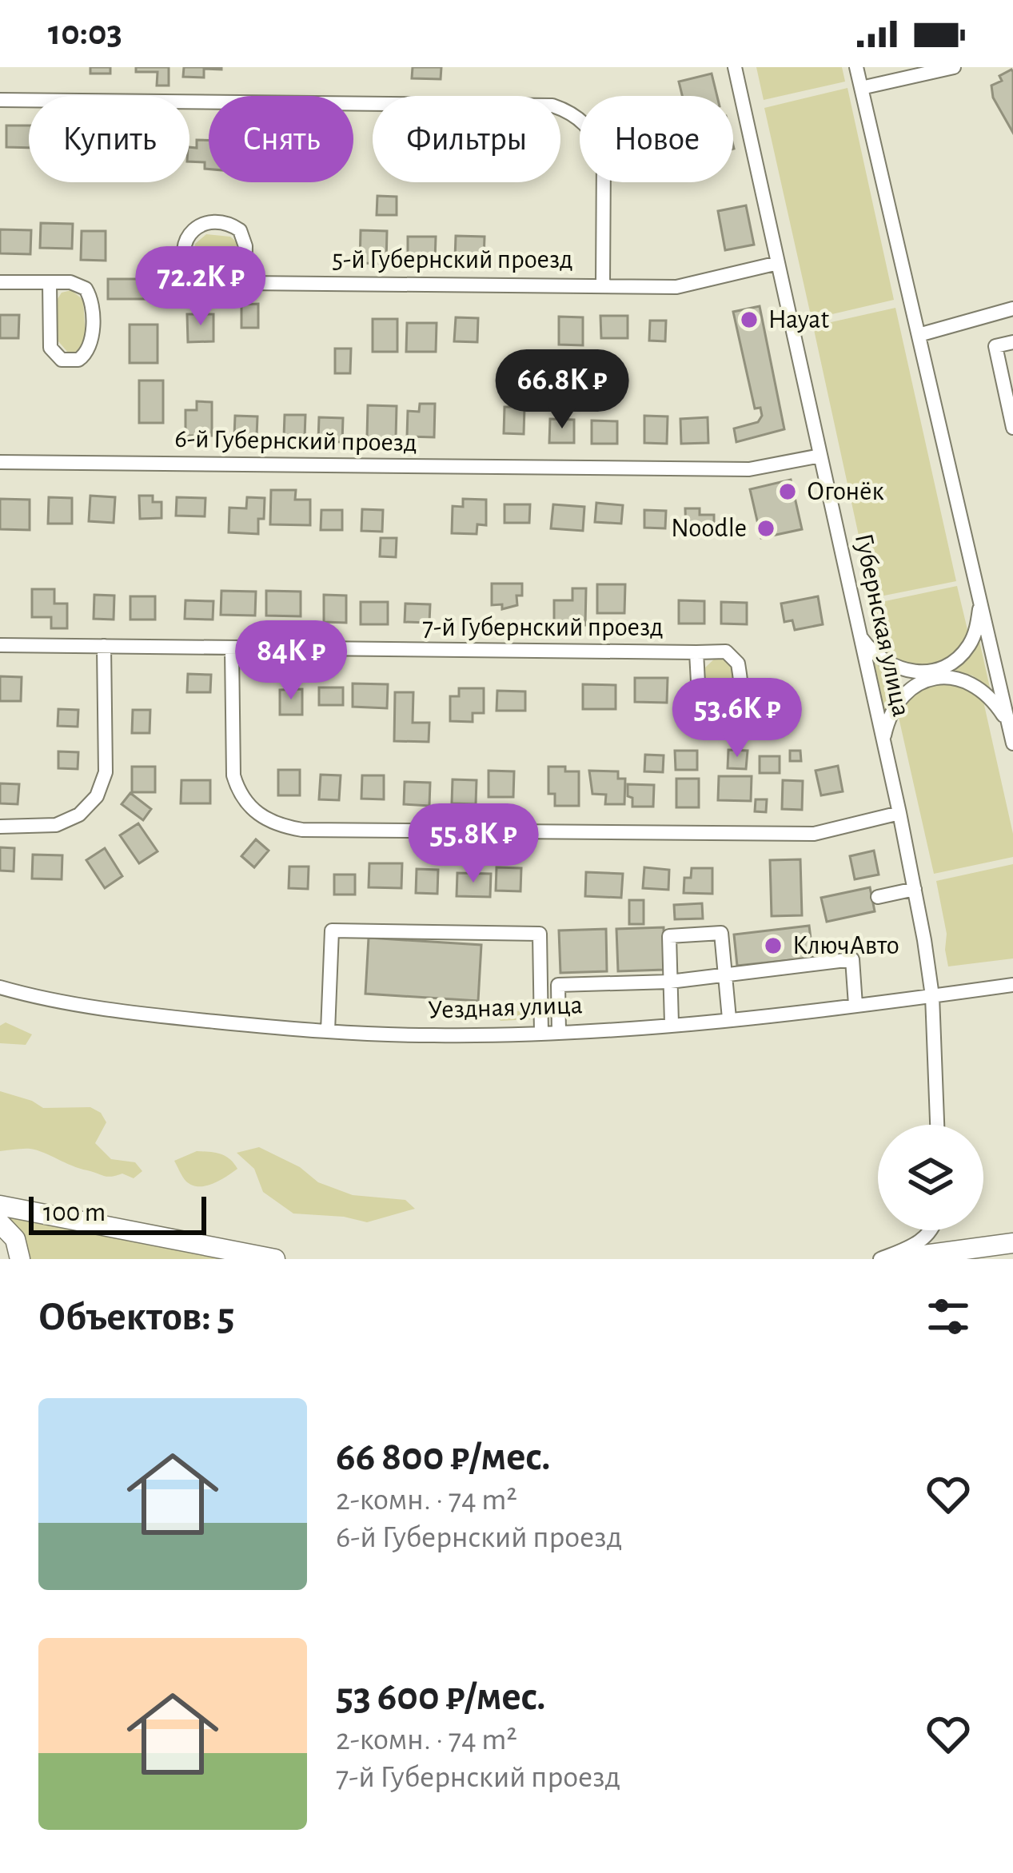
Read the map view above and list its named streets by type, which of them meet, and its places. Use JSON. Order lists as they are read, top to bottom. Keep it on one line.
{"streets":{"street":["5-й Губернский проезд","6-й Губернский проезд","Губернская улица","7-й Губернский проезд","Уездная улица"]},"crossings":[["5-й Губернский проезд","Губернская улица"],["6-й Губернский проезд","Губернская улица"],["Губернская улица","Уездная улица"]],"places":["Hayat","Огонёк","Noodle","КлючАвто"],"scale_bar":"100 m","page":{"status":"10:03","chip":["Купить","Снять","Фильтры","Новое"],"price":["72.2K ₽","66.8K ₽","84K ₽","53.6K ₽","55.8K ₽"],"scale":"100 m","heading":"Объектов: 5","list":[{"name":"66 800 ₽/мес.","note":"2-комн. · 74 m² · 6-й Губернский проезд"},{"name":"53 600 ₽/мес.","note":"2-комн. · 74 m² · 7-й Губернский проезд"}]}}
